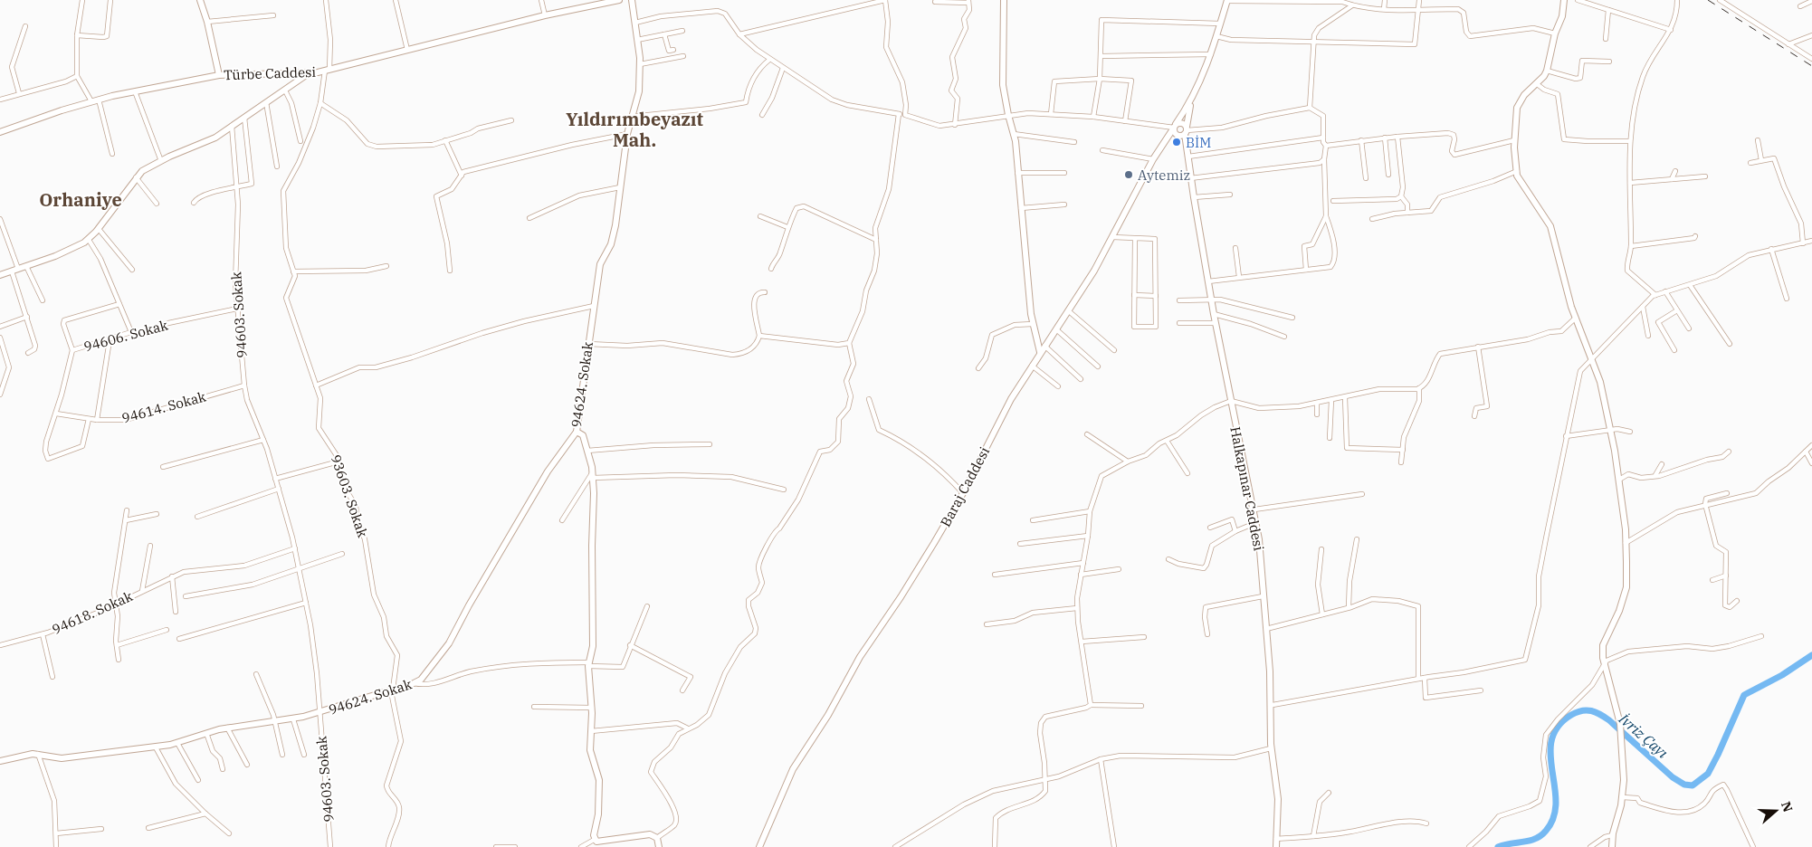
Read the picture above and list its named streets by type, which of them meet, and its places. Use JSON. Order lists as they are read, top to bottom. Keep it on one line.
{"streets":{"street":["Türbe Caddesi","94603. Sokak","94606. Sokak","94624. Sokak","94614. Sokak","Baraj Caddesi","Halkapınar Caddesi","93603. Sokak","94618. Sokak"]},"crossings":[["94603. Sokak","94606. Sokak"],["94603. Sokak","94624. Sokak"],["94603. Sokak","94614. Sokak"],["94603. Sokak","94618. Sokak"],["94606. Sokak","94614. Sokak"],["94624. Sokak","93603. Sokak"],["Baraj Caddesi","Halkapınar Caddesi"]],"districts":["Yıldırımbeyazıt Mah.","Orhaniye"],"water":["İvriz Çayı"],"places":["BİM","Aytemiz"],"north":"right"}
